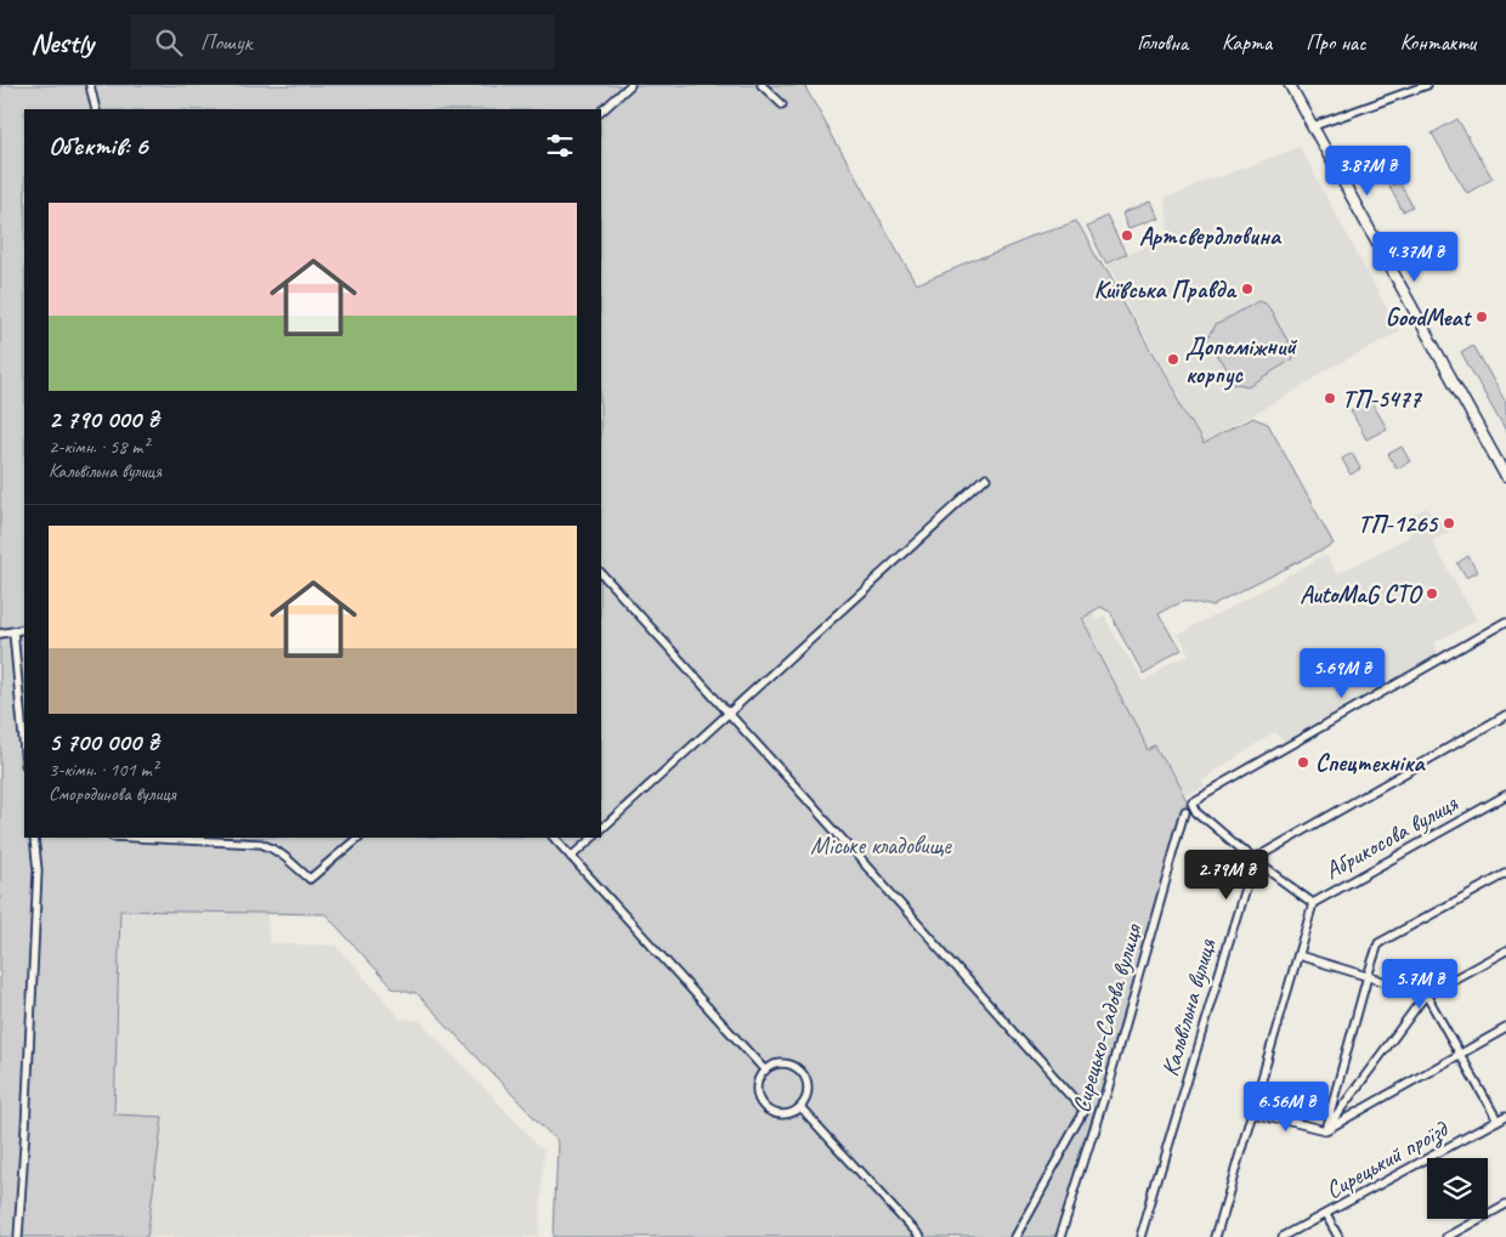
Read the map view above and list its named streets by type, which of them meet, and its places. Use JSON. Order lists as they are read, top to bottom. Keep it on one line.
{"streets":{"street":["Абрикосова вулиця","Кальвільна вулиця","Сирецько-Садова вулиця","Сирецький проїзд"]},"parks":["Міське кладовище"],"places":["Артсвердловина","Київська Правда","GoodMeat","Допоміжний корпус","ТП-5477","ТП-1265","AutoMaG СТО","Спецтехніка"],"page":{"header":"Nestly","search":"Пошук","nav":["Головна","Карта","Про нас","Контакти"],"heading":"Об’єктів: 6","price":["3.87M ₴","4.37M ₴","5.69M ₴","2.79M ₴","5.7M ₴","6.56M ₴"],"list":[{"name":"2 790 000 ₴","note":"2-кімн. · 58 m² · Кальвільна вулиця"},{"name":"5 700 000 ₴","note":"3-кімн. · 101 m² · Смородинова вулиця"}]}}
